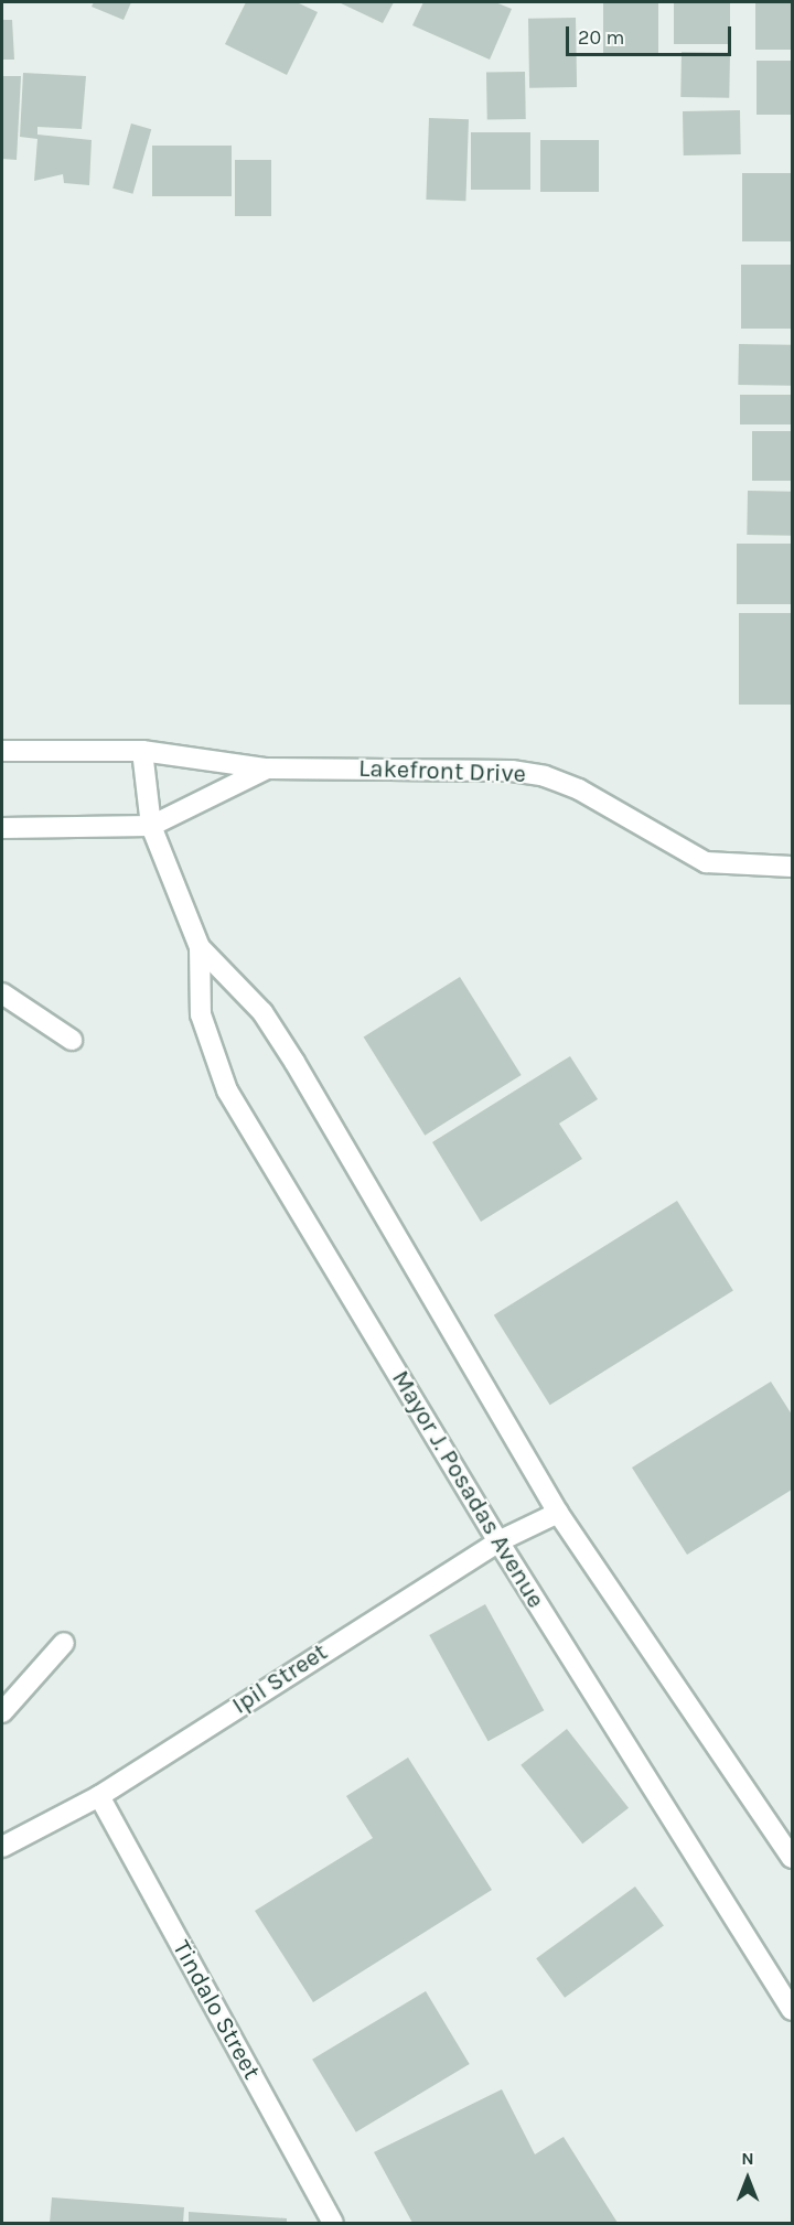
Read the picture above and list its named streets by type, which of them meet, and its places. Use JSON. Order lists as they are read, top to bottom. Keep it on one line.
{"streets":{"street":["Lakefront Drive","Mayor J. Posadas Avenue","Ipil Street","Tindalo Street"]},"crossings":[["Lakefront Drive","Mayor J. Posadas Avenue"],["Mayor J. Posadas Avenue","Ipil Street"],["Ipil Street","Tindalo Street"]],"scale_bar":"20 m","north":"top"}
